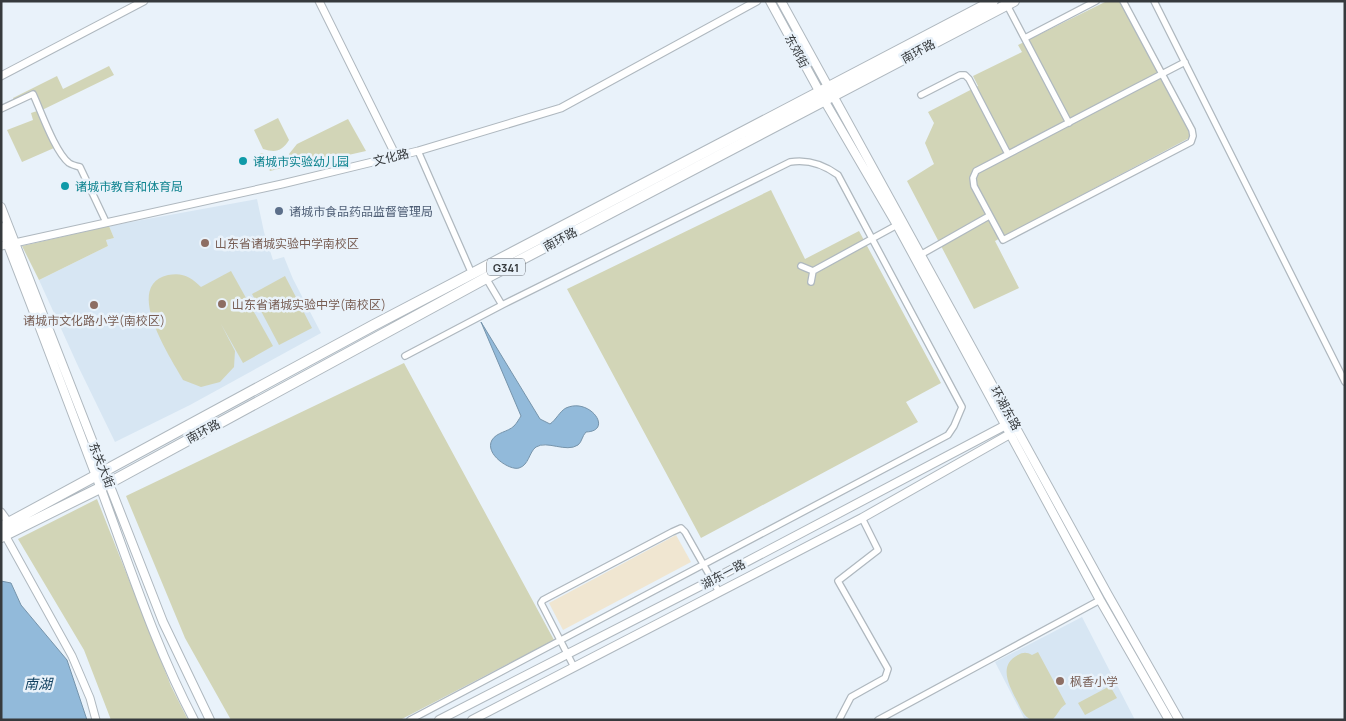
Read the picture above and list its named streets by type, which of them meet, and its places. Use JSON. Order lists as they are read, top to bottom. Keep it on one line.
{"streets":{"highway":["南环路","G341"],"main road":["东郊街","环湖东路","东关大街","湖东一路"],"street":["文化路"]},"crossings":[["东郊街","南环路"],["东郊街","环湖东路"],["南环路","环湖东路"],["南环路","东关大街"],["文化路","东关大街"],["环湖东路","湖东一路"]],"water":["南湖"],"places":["诸城市实验幼儿园","诸城市教育和体育局","诸城市食品药品监督管理局","山东省诸城实验中学南校区","山东省诸城实验中学(南校区)","诸城市文化路小学(南校区)","枫香小学"]}
